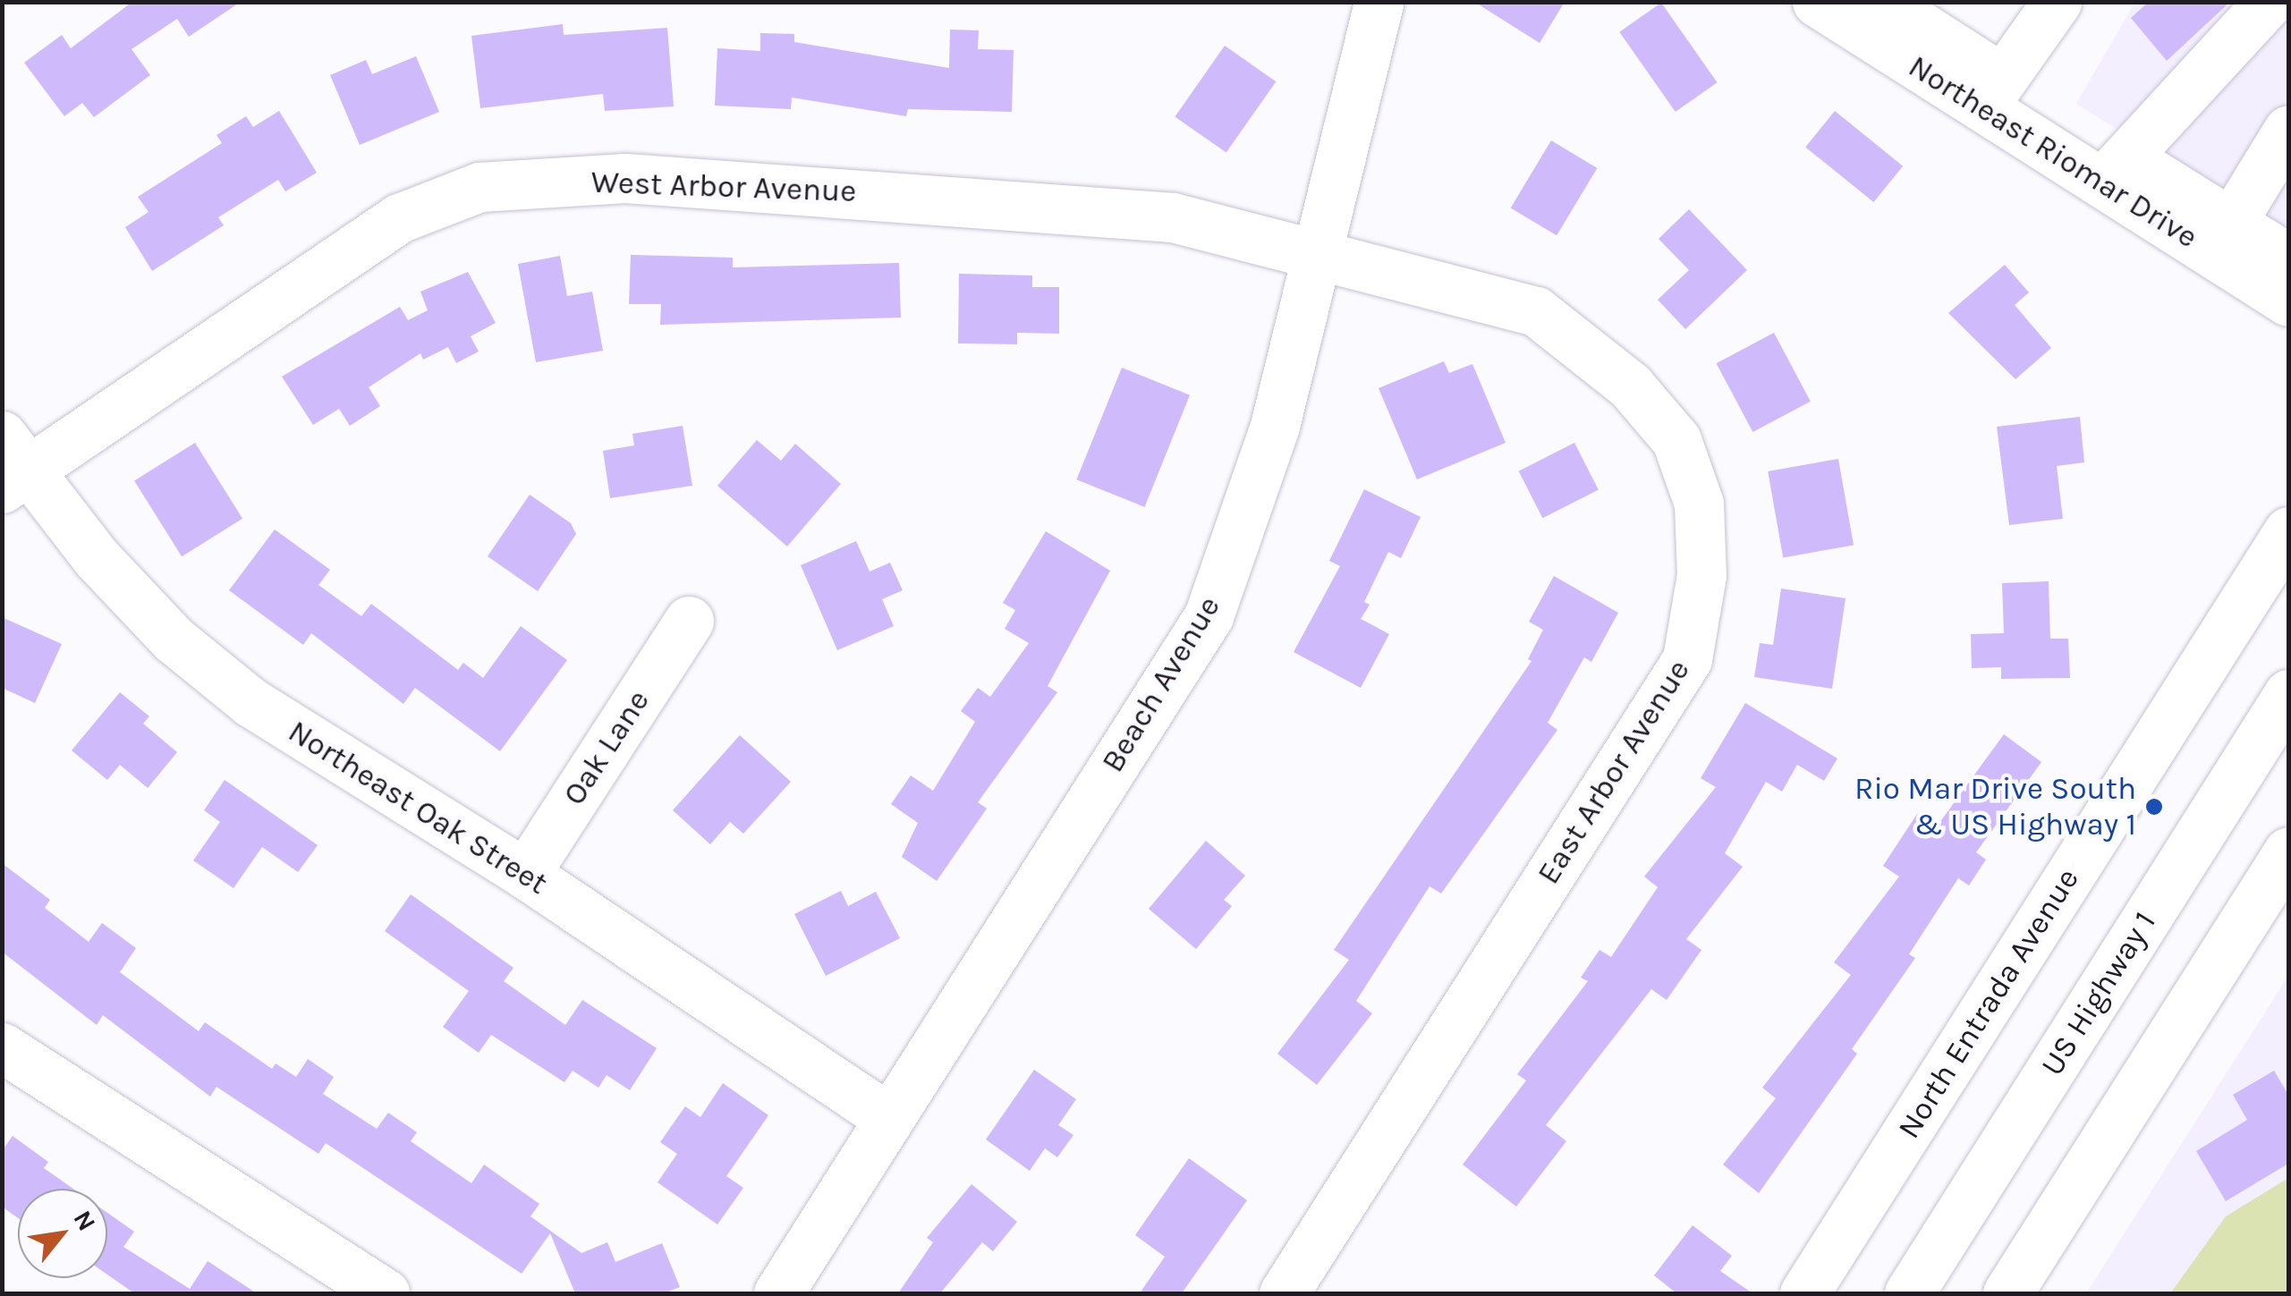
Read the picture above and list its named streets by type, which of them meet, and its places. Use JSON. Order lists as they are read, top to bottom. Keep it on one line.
{"streets":{"street":["Northeast Riomar Drive","West Arbor Avenue","Beach Avenue","Oak Lane","East Arbor Avenue","Northeast Oak Street","US Highway 1","North Entrada Avenue"]},"crossings":[["West Arbor Avenue","Beach Avenue"],["West Arbor Avenue","East Arbor Avenue"],["West Arbor Avenue","Northeast Oak Street"],["Beach Avenue","East Arbor Avenue"],["Beach Avenue","Northeast Oak Street"],["Oak Lane","Northeast Oak Street"]],"places":["Rio Mar Drive South & US Highway 1"],"north":"top right"}
